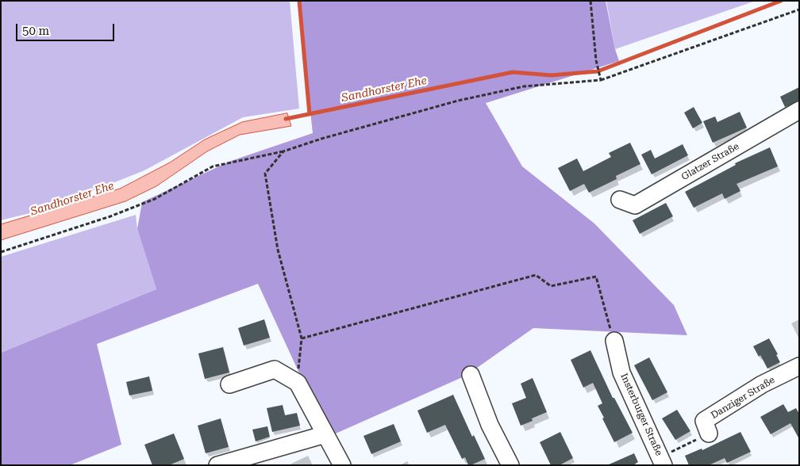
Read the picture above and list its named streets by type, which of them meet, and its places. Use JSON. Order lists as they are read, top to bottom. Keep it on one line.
{"streets":{"street":["Glatzer Straße","Danziger Straße","Insterburger Straße"]},"crossings":[["Danziger Straße","Insterburger Straße"]],"water":["Sandhorster Ehe"],"scale_bar":"50 m"}
